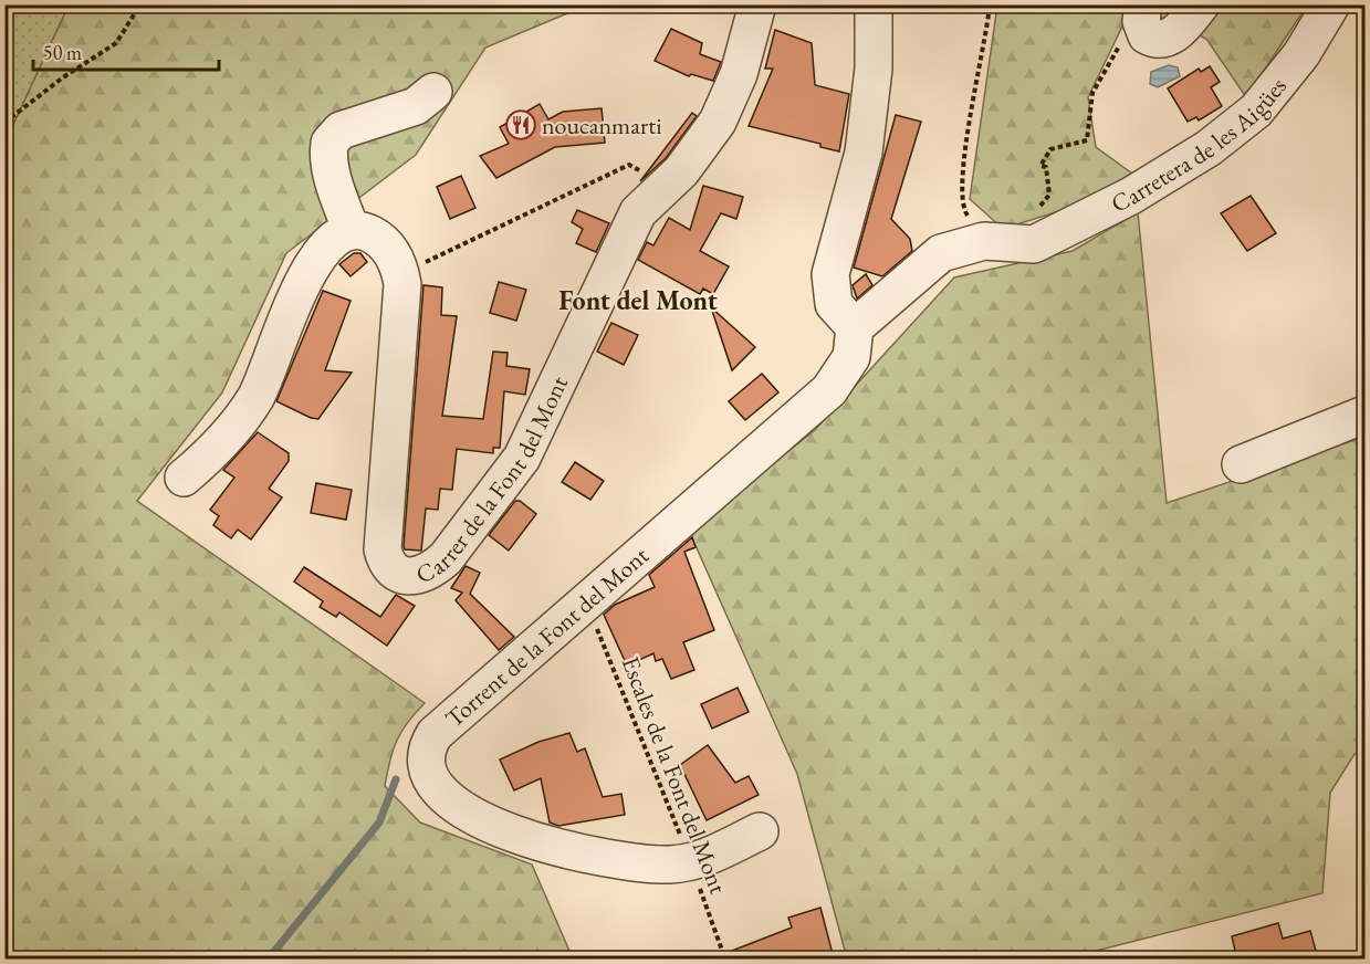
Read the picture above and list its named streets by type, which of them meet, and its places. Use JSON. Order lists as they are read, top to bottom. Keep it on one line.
{"streets":{"street":["Carretera de les Aigües","Carrer de la Font del Mont","Torrent de la Font del Mont"],"path":["Escales de la Font del Mont"]},"crossings":[["Torrent de la Font del Mont","Escales de la Font del Mont"]],"districts":["Font del Mont"],"places":{"restaurant":["noucanmarti"]},"scale_bar":"50 m"}
